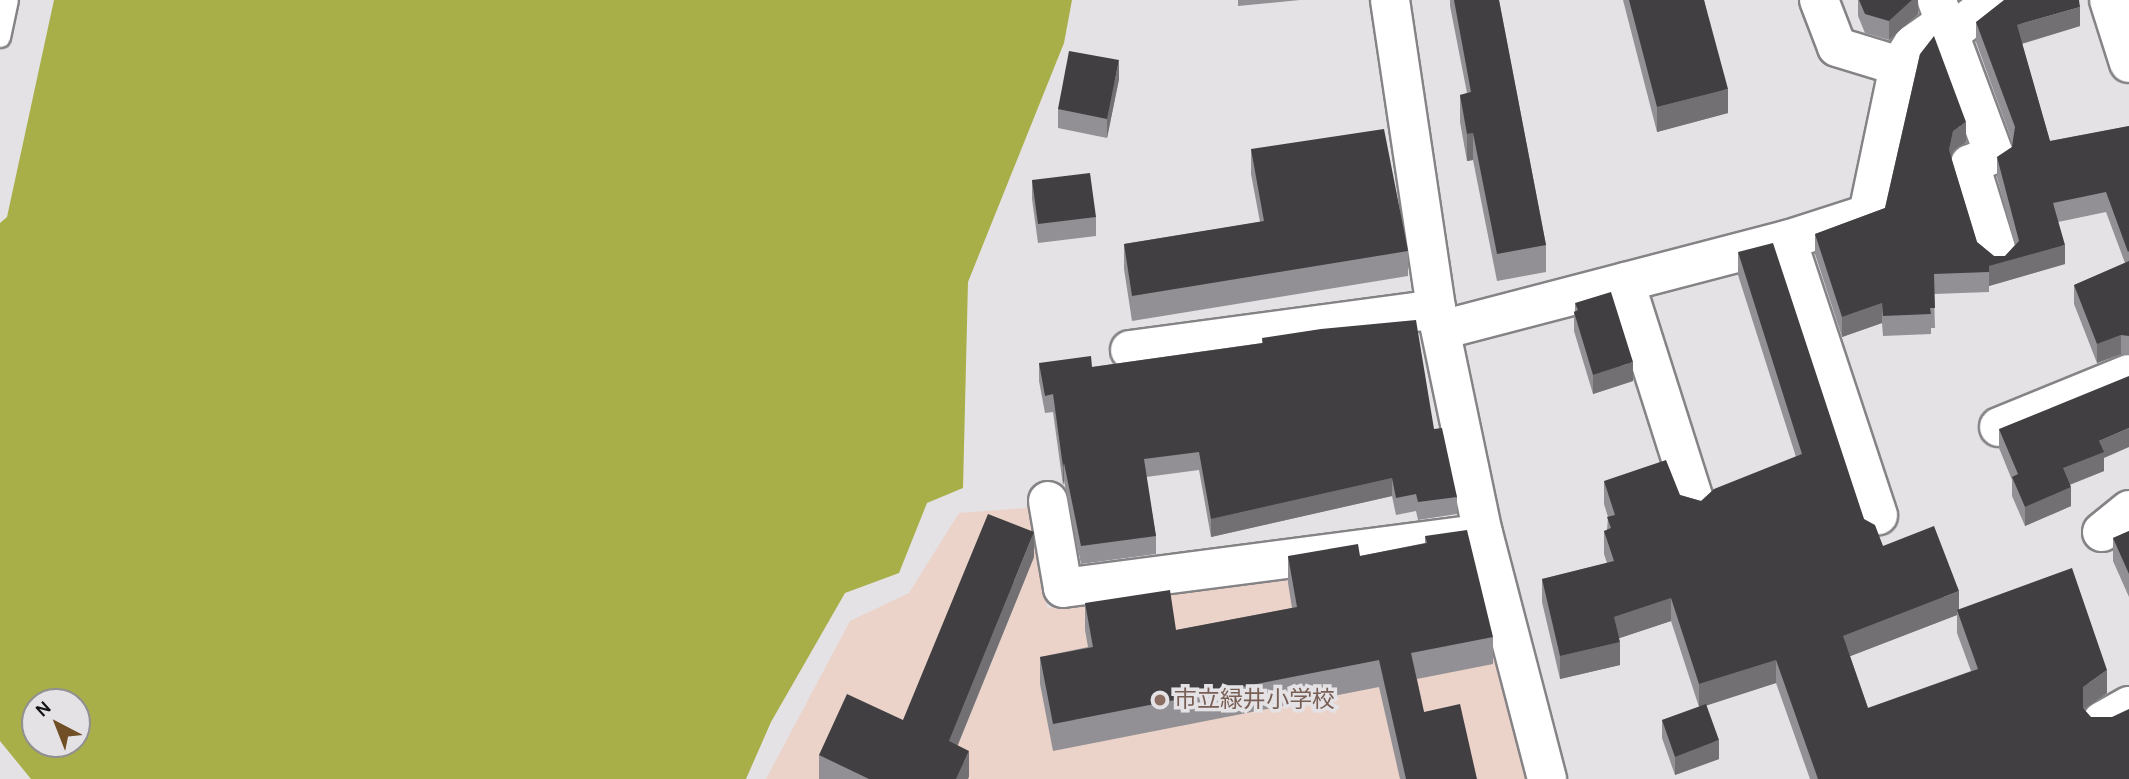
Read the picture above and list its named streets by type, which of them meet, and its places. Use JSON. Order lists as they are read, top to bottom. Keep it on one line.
{"places":["市立緑井小学校"],"north":"top left"}
